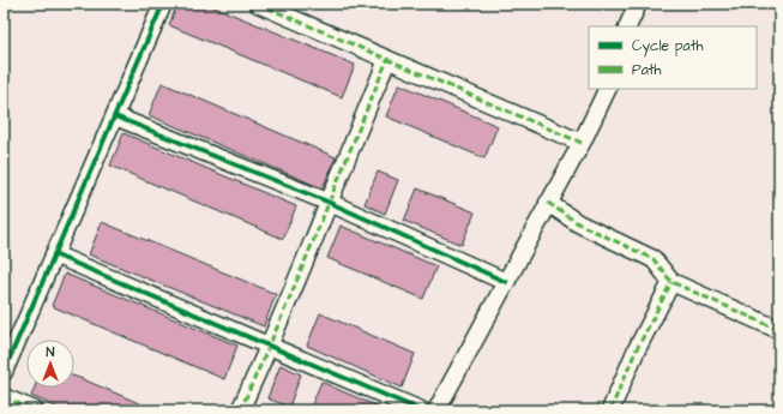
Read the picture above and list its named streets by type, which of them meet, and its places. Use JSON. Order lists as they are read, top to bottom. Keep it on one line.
{"legend":["Cycle path","Path"],"north":"top"}
